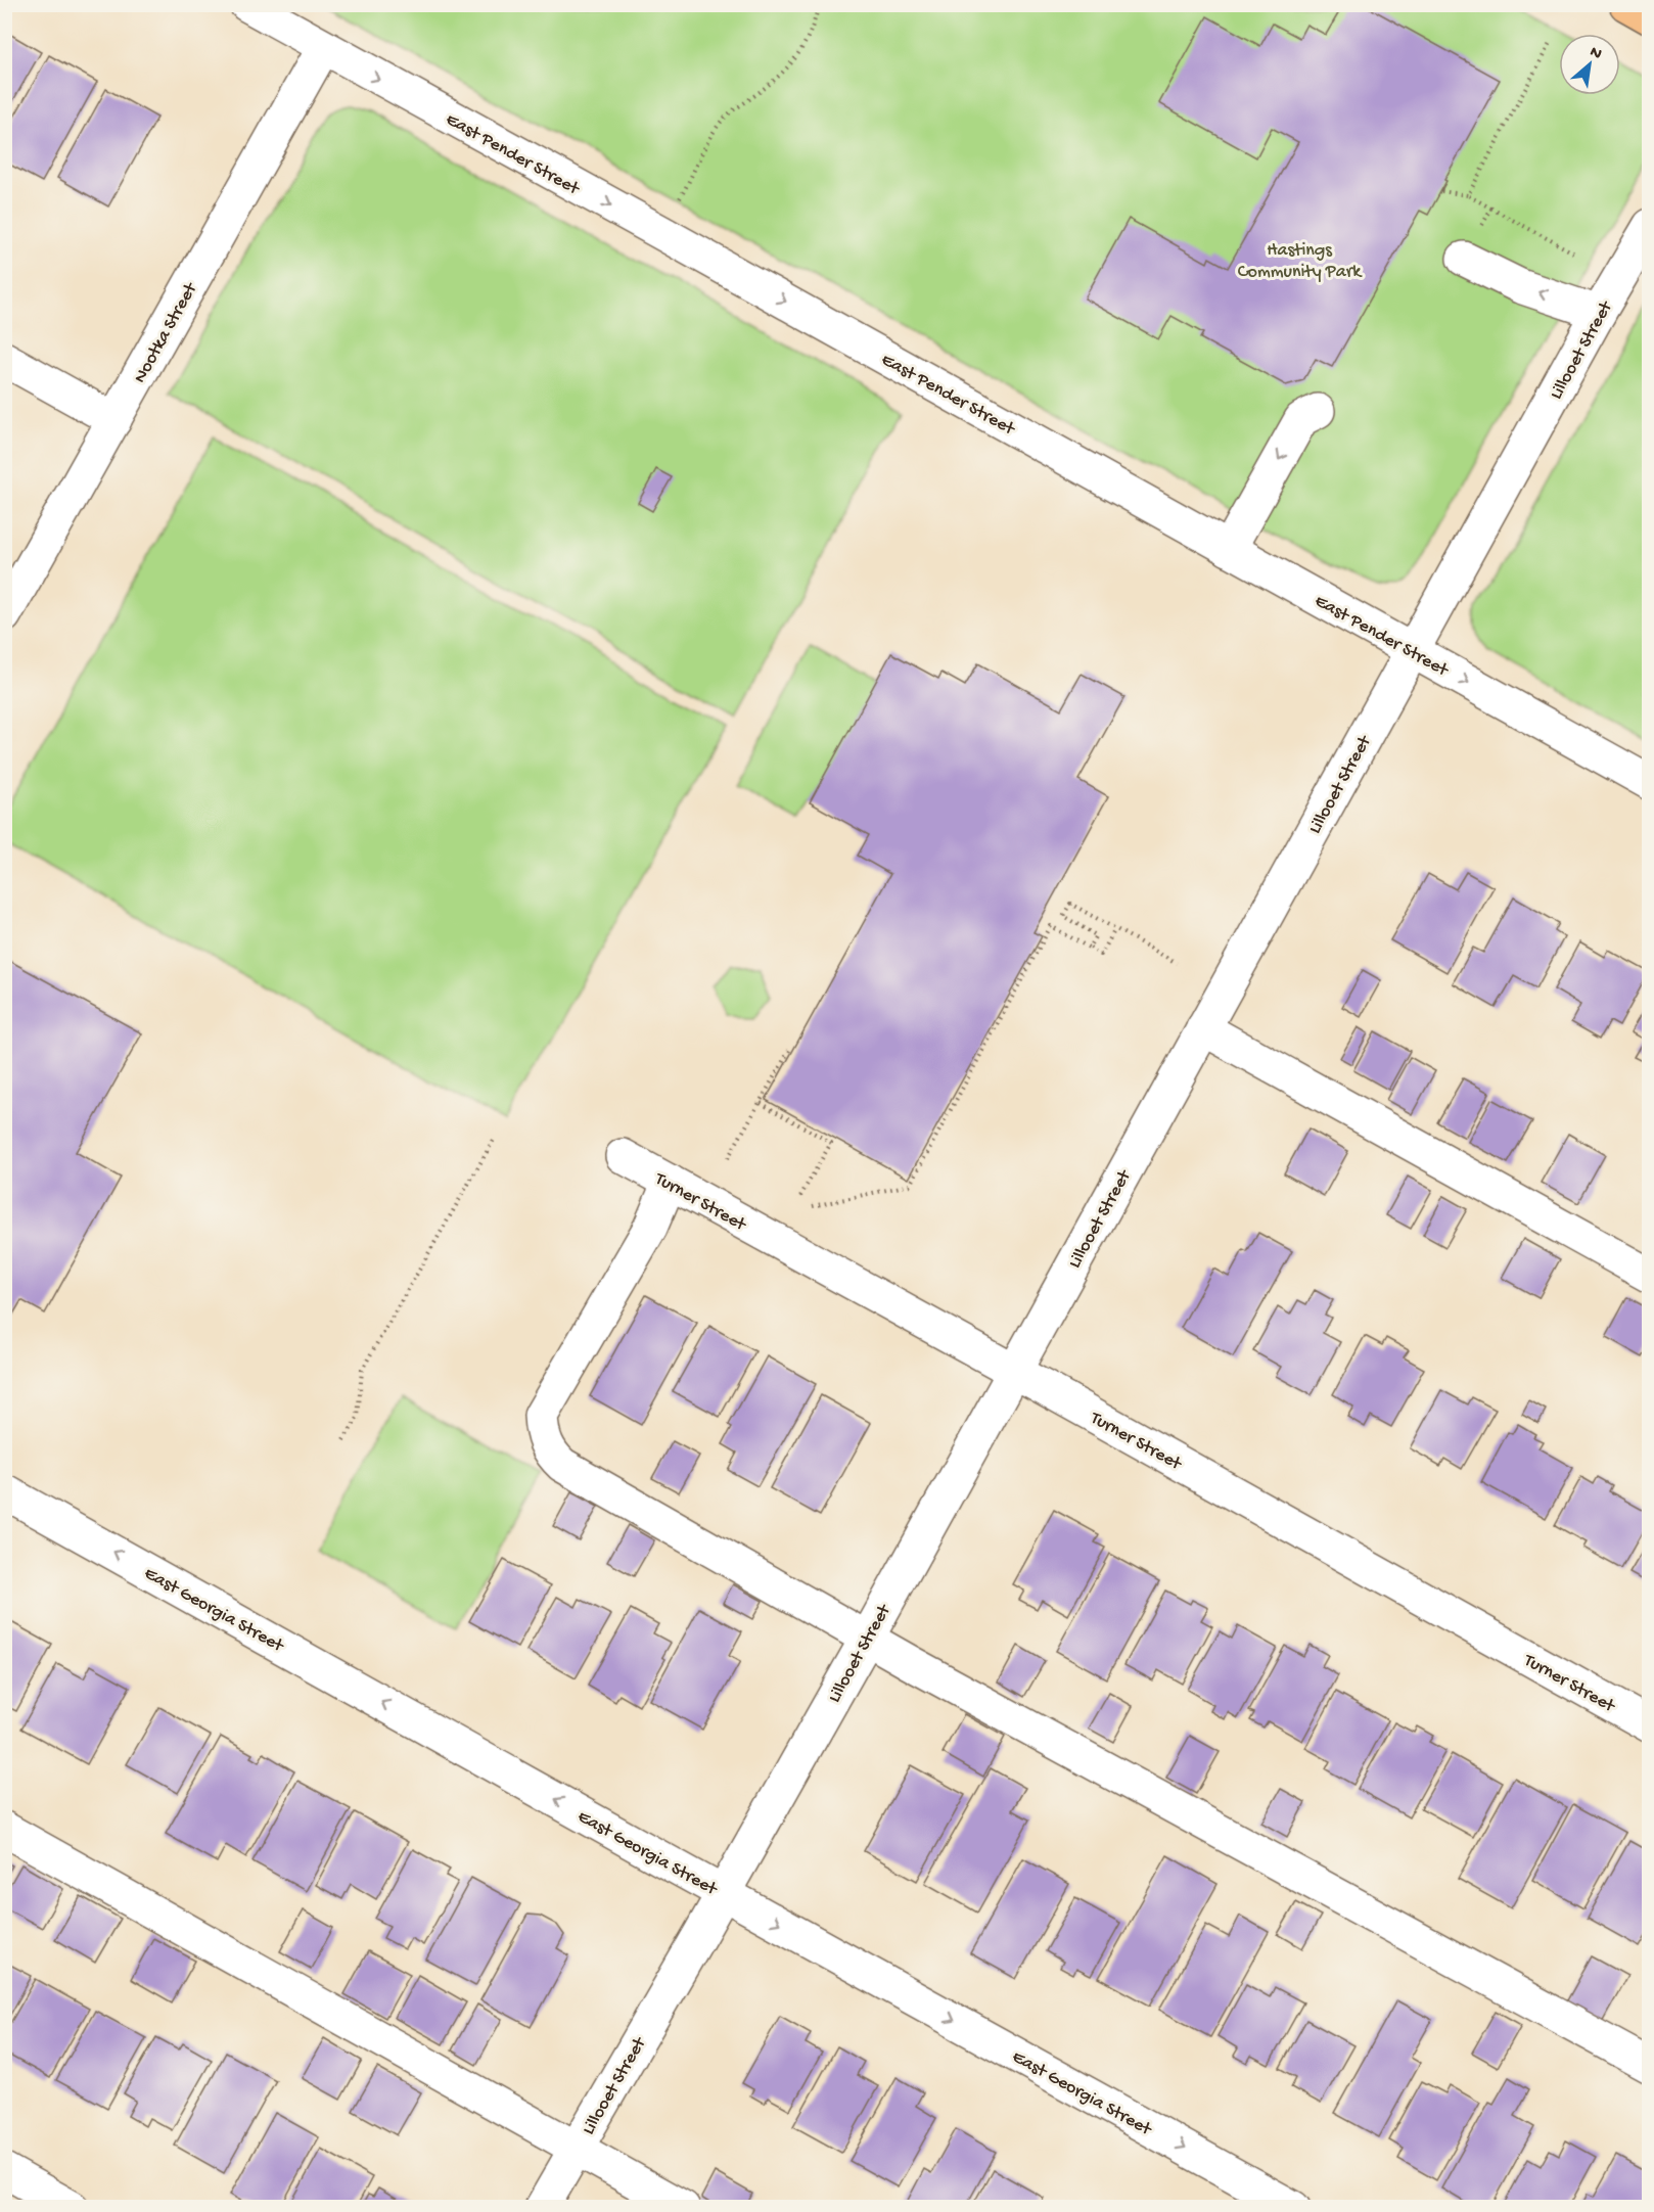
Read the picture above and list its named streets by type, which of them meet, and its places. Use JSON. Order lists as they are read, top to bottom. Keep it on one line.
{"streets":{"street":["East Pender Street","Nootka Street","Lillooet Street","Turner Street","East Georgia Street"]},"crossings":[["East Pender Street","Nootka Street"],["East Pender Street","Lillooet Street"],["Lillooet Street","Turner Street"],["Lillooet Street","East Georgia Street"]],"one_way":["East Pender Street"],"parks":["Hastings Community Park"],"north":"top right"}
